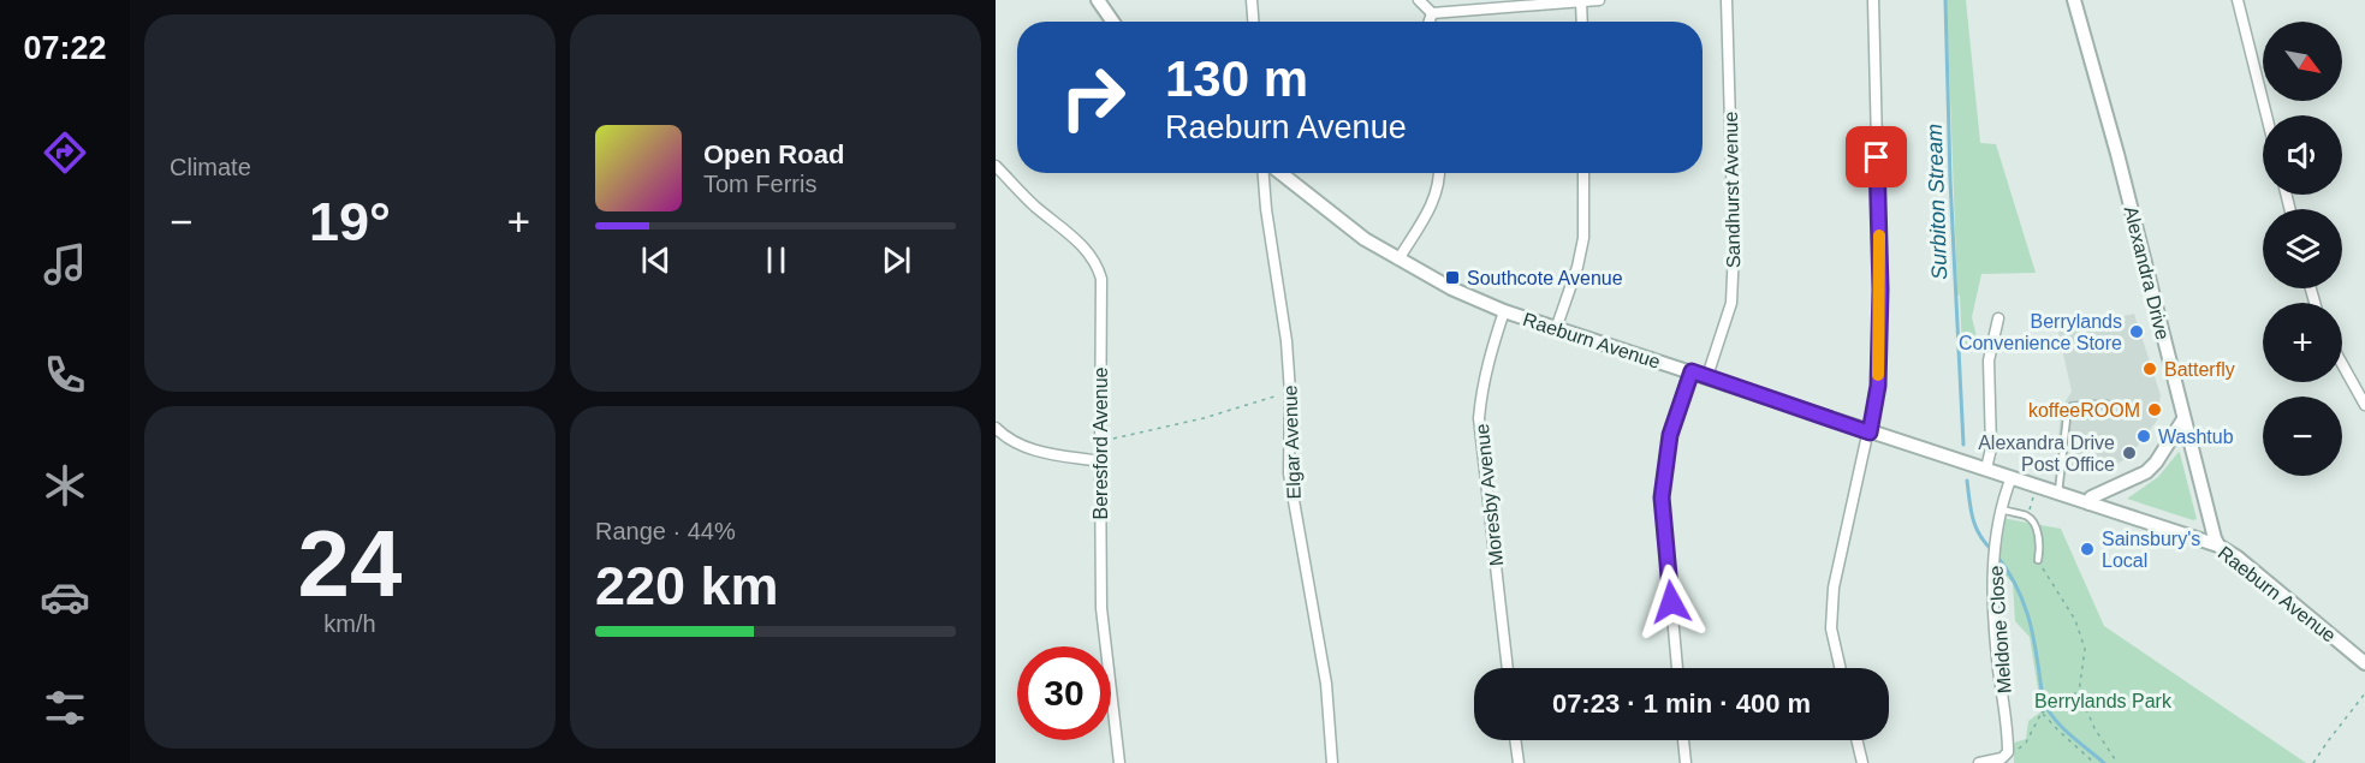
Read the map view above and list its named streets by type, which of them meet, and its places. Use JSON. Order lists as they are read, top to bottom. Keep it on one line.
{"streets":{"street":["Sandhurst Avenue","Alexandra Drive","Raeburn Avenue","Elgar Avenue","Beresford Avenue","Moresby Avenue","Meldone Close"]},"crossings":[["Sandhurst Avenue","Raeburn Avenue"],["Alexandra Drive","Raeburn Avenue"],["Raeburn Avenue","Moresby Avenue"],["Raeburn Avenue","Meldone Close"]],"water":["Surbiton Stream"],"parks":["Berrylands Park"],"places":{"transit":["Southcote Avenue"],"other":["Berrylands Convenience Store","Batterfly","koffeeROOM","Washtub","Alexandra Drive Post Office","Sainsbury's Local"]},"north":"bottom right","page":{"tabs":"07:22","tile":["Climate",["24","km/h"],["Range · 44%","220 km"]],"map_buttons":["+","−"],"turn":["130 m","Raeburn Avenue"],"song":["Open Road","Tom Ferris"],"heat":["−","19°","+"],"limit":"30","trip":"07:23 · 1 min · 400 m"}}
